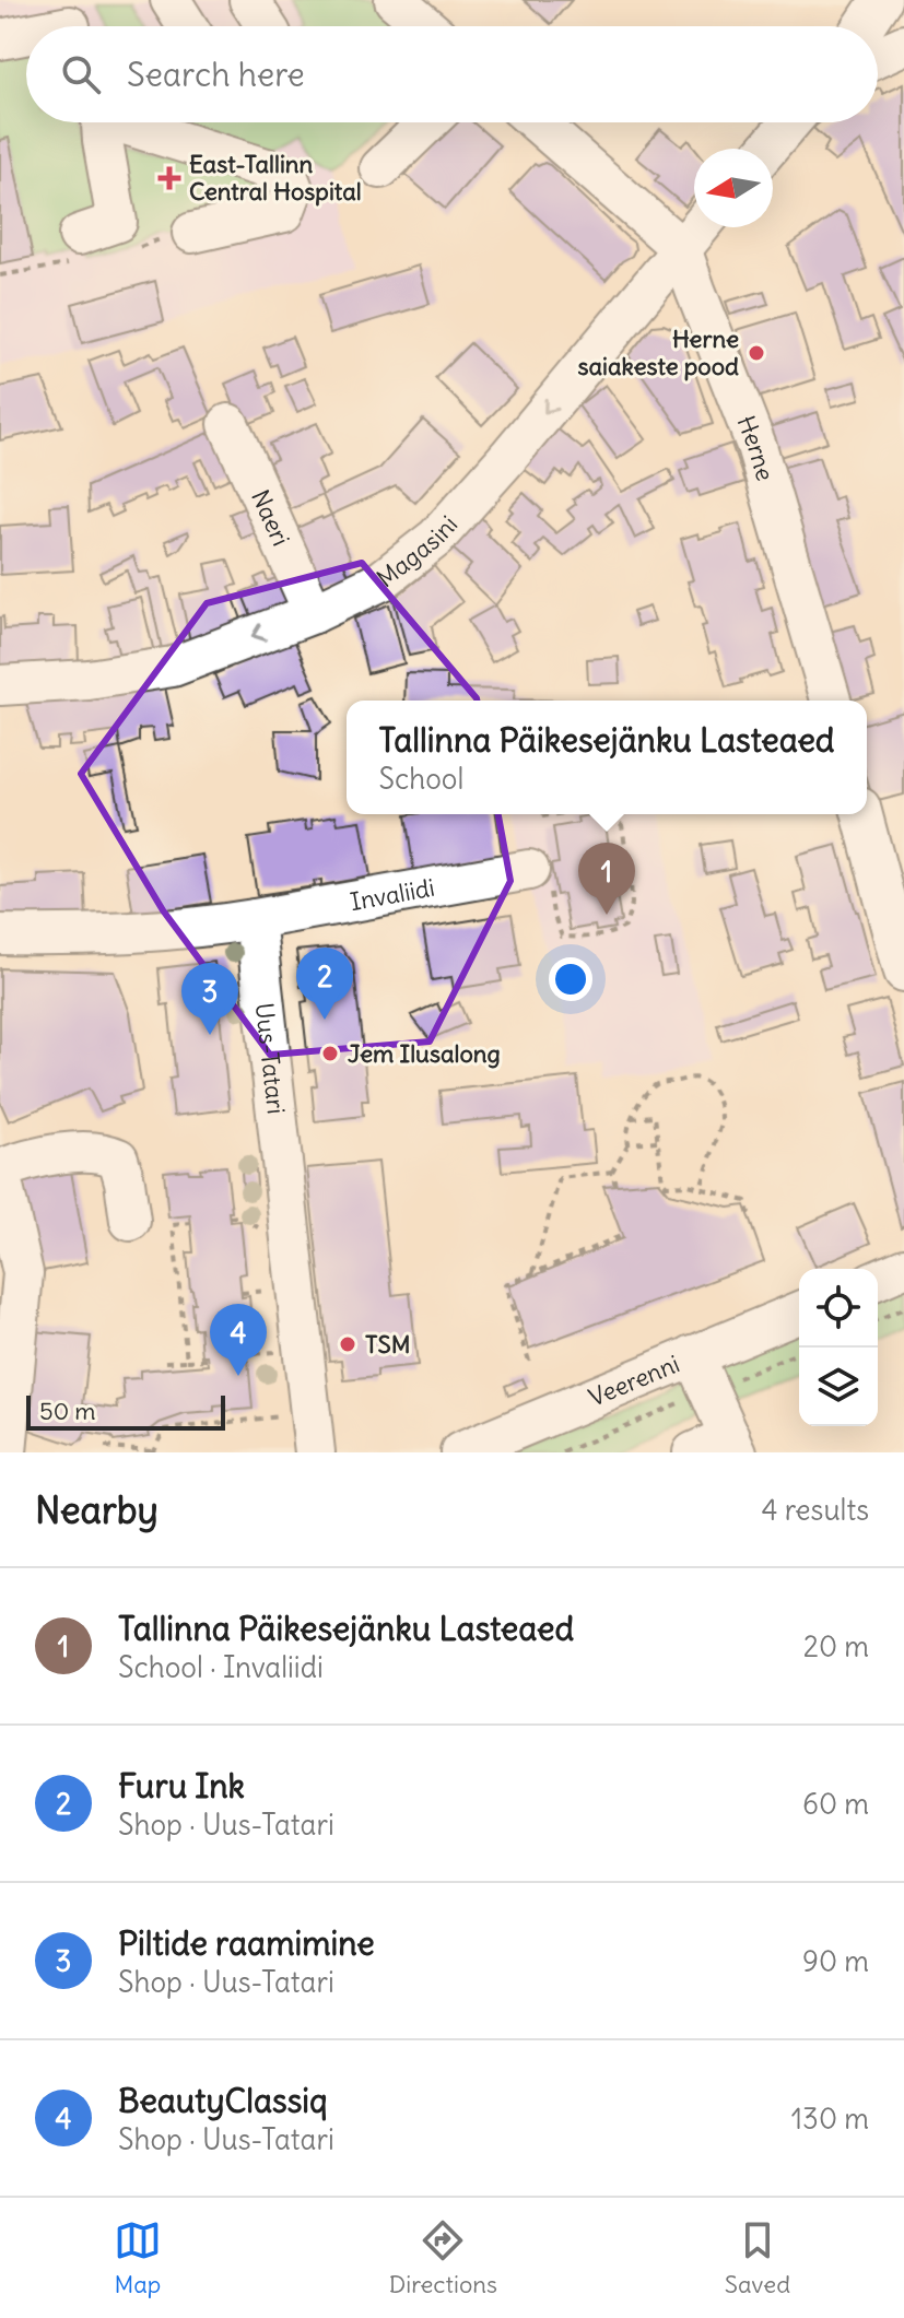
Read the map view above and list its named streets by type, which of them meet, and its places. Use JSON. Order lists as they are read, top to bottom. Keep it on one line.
{"streets":{"street":["Herne","Naeri","Magasini","Invaliidi","Uus-Tatari","Veerenni"]},"crossings":[["Herne","Magasini"],["Naeri","Magasini"],["Invaliidi","Uus-Tatari"]],"one_way":["Magasini"],"places":{"health":["East-Tallinn Central Hospital"],"other":["Herne saiakeste pood","Jem Ilusalong","TSM"]},"scale_bar":"50 m","north":"left","page":{"search":"Search here","popup":["Tallinna Päikesejänku Lasteaed","School"],"pins":["1","2","3","4"],"scale":"50 m","heading":["Nearby","4 results"],"list":[{"mark":"1","name":"Tallinna Päikesejänku Lasteaed","note":"School · Invaliidi","value":"20 m"},{"mark":"2","name":"Furu Ink","note":"Shop · Uus-Tatari","value":"60 m"},{"mark":"3","name":"Piltide raamimine","note":"Shop · Uus-Tatari","value":"90 m"},{"mark":"4","name":"BeautyClassiq","note":"Shop · Uus-Tatari","value":"130 m"}],"nav":["Map","Directions","Saved"]}}
